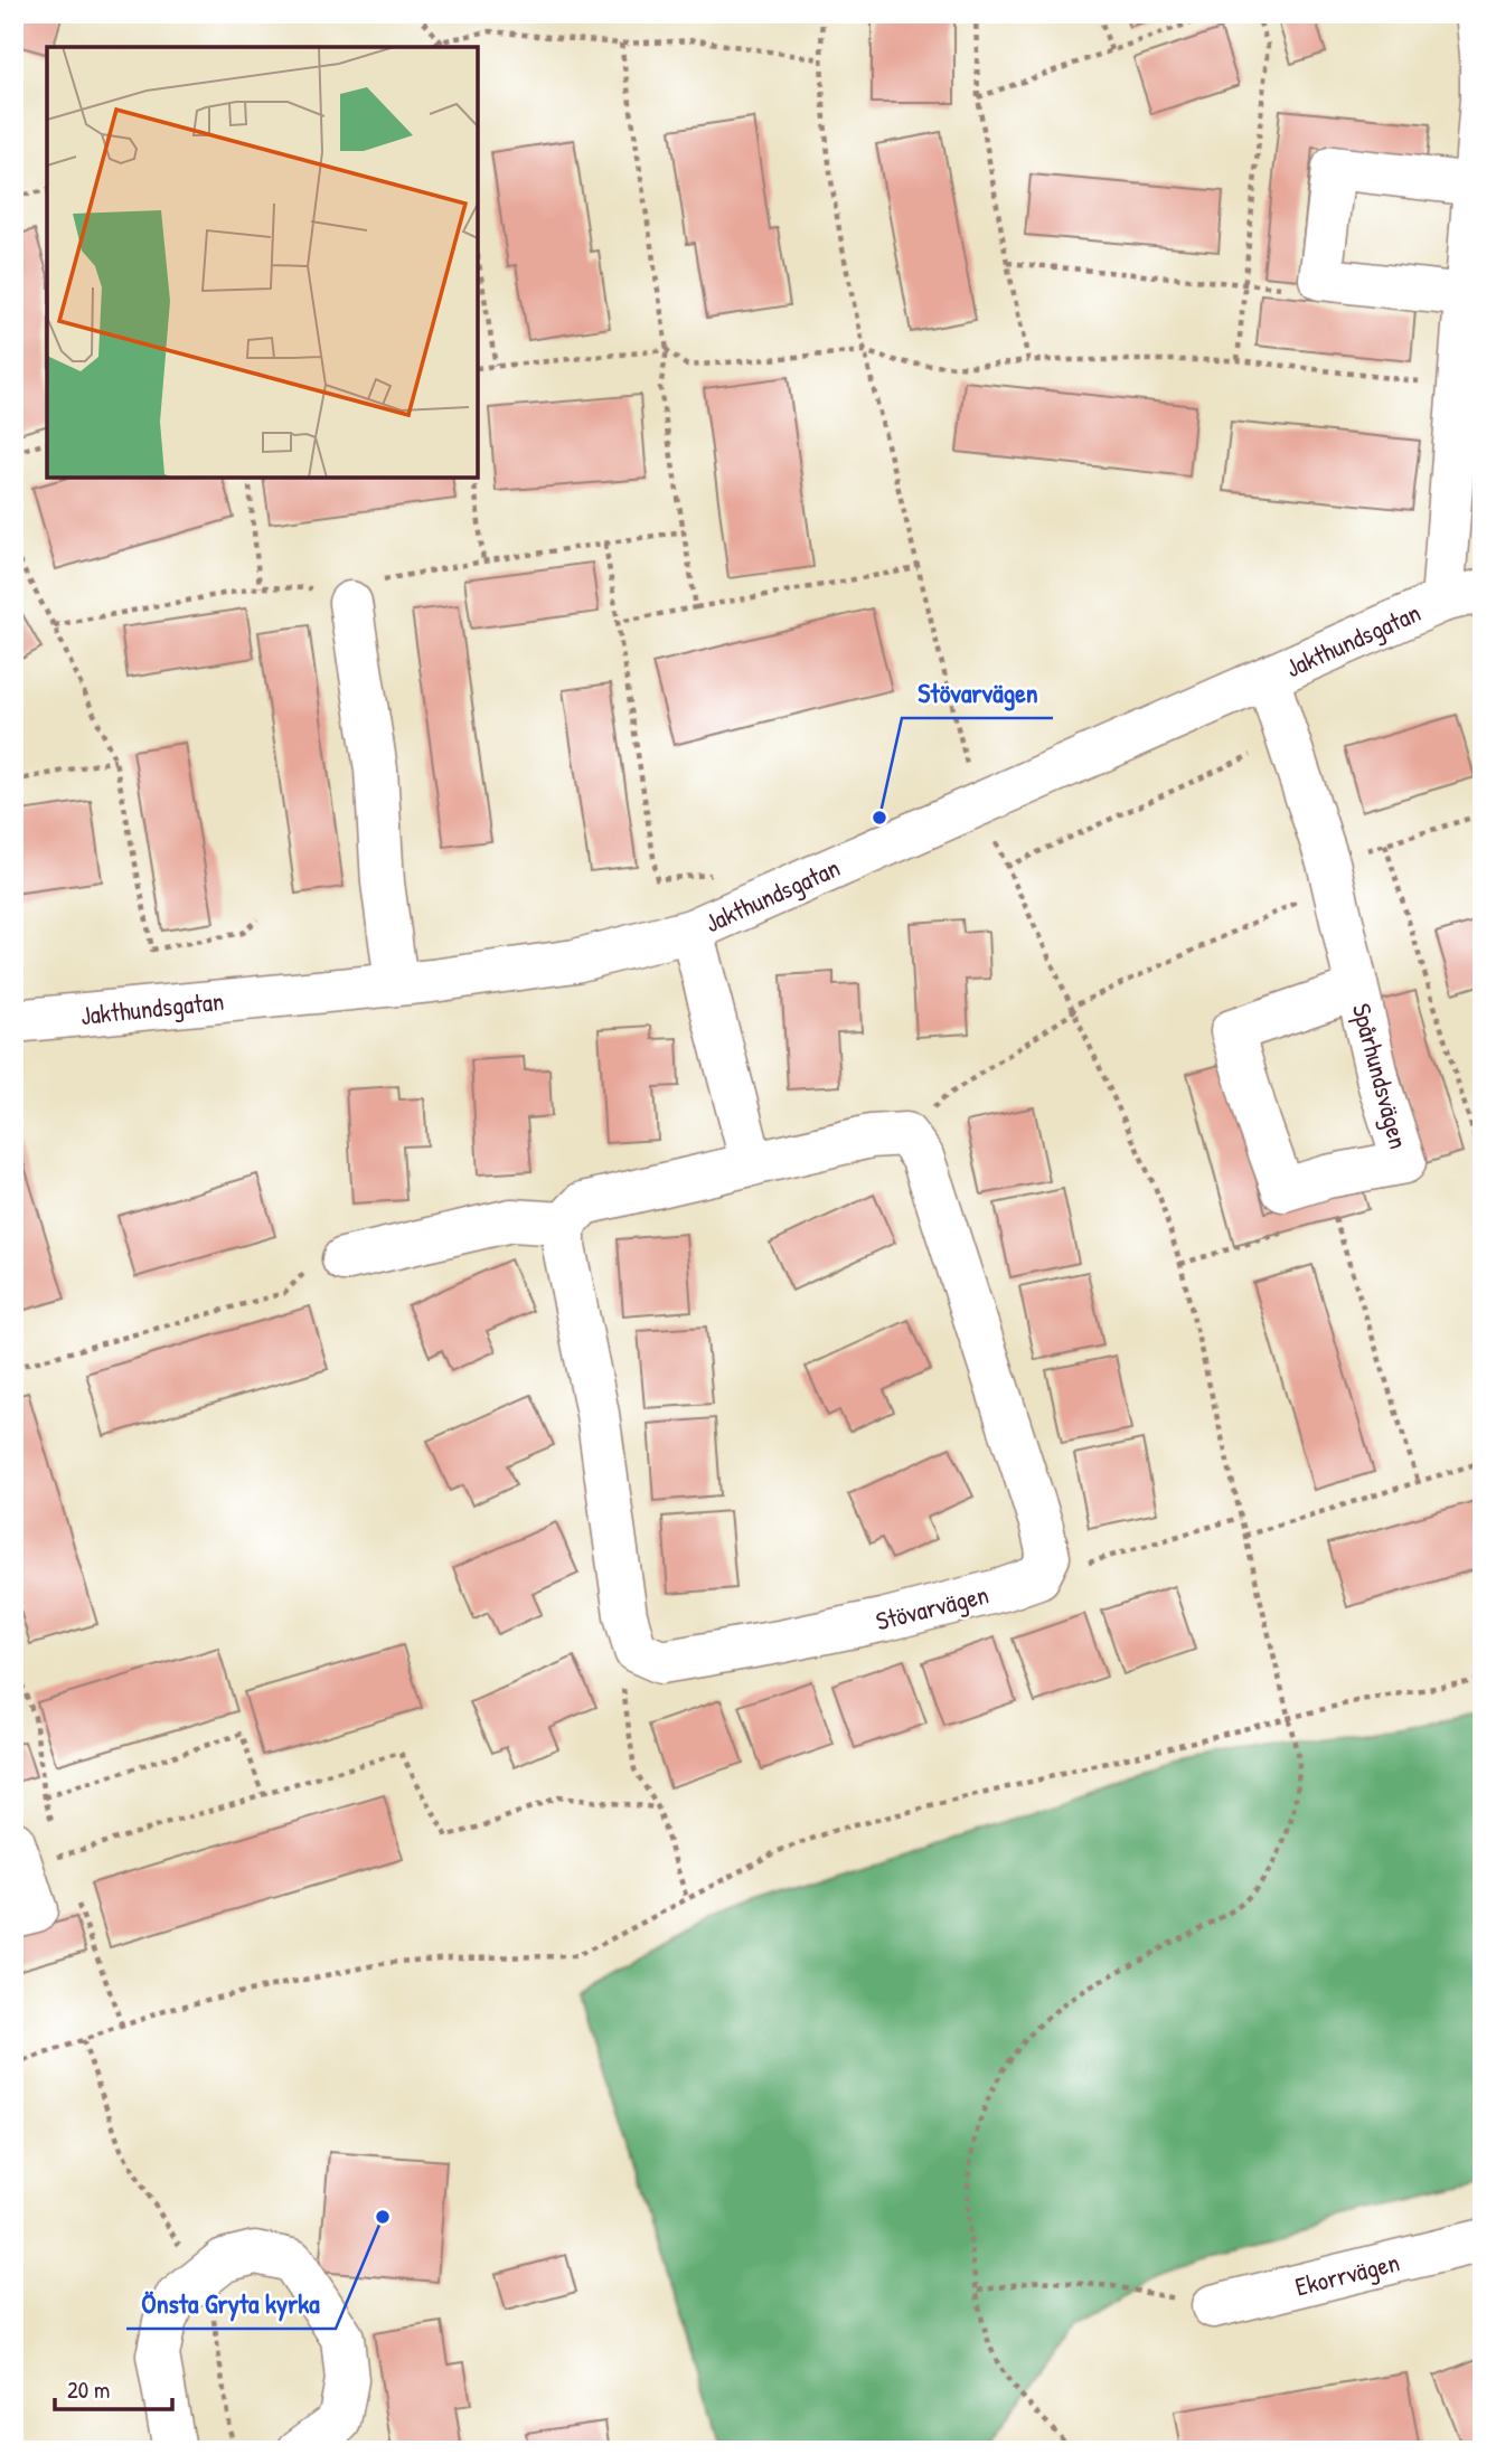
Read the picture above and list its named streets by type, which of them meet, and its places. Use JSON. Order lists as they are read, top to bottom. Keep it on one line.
{"streets":{"street":["Jakthundsgatan","Spårhundsvägen","Stövarvägen","Ekorrvägen"]},"crossings":[["Jakthundsgatan","Spårhundsvägen"]],"places":["Stövarvägen","Önsta Gryta kyrka"],"scale_bar":"20 m"}
